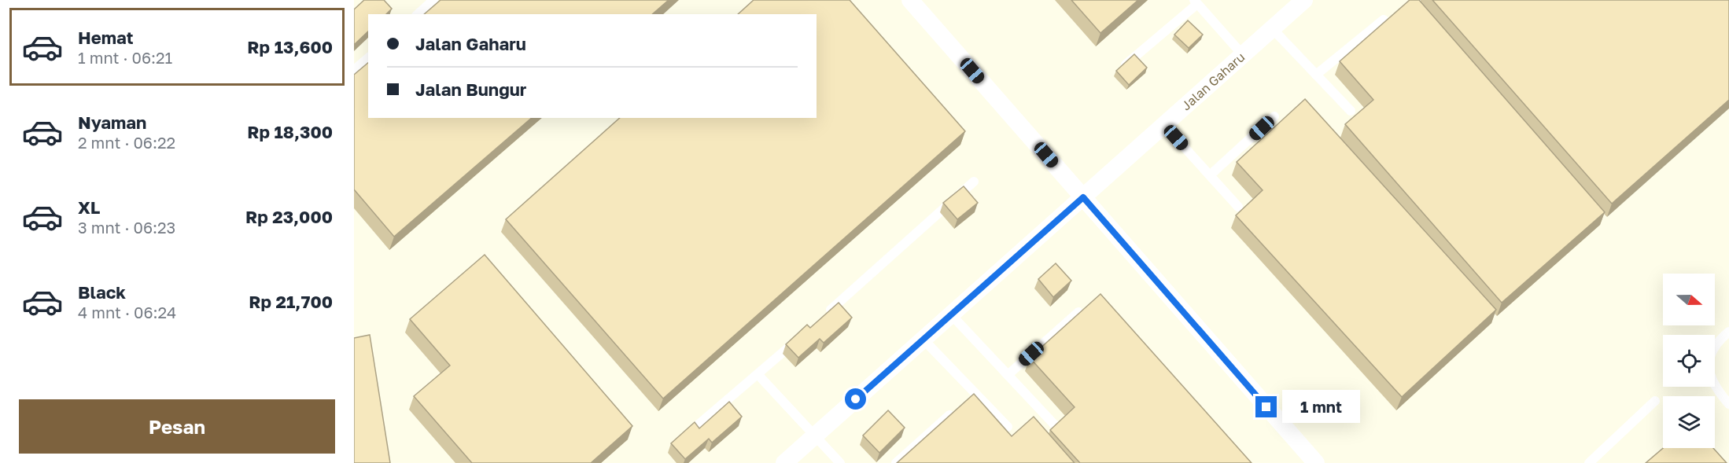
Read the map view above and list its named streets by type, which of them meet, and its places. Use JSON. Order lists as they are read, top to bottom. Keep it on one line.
{"streets":{"street":["Jalan Gaharu"]},"north":"right","page":{"list":[{"name":"Hemat","note":"1 mnt · 06:21","value":"Rp 13,600"},{"name":"Nyaman","note":"2 mnt · 06:22","value":"Rp 18,300"},{"name":"XL","note":"3 mnt · 06:23","value":"Rp 23,000"},{"name":"Black","note":"4 mnt · 06:24","value":"Rp 21,700"}],"banner":["Jalan Gaharu","Jalan Bungur"],"buttons":"Pesan","bubble":"1 mnt"}}
